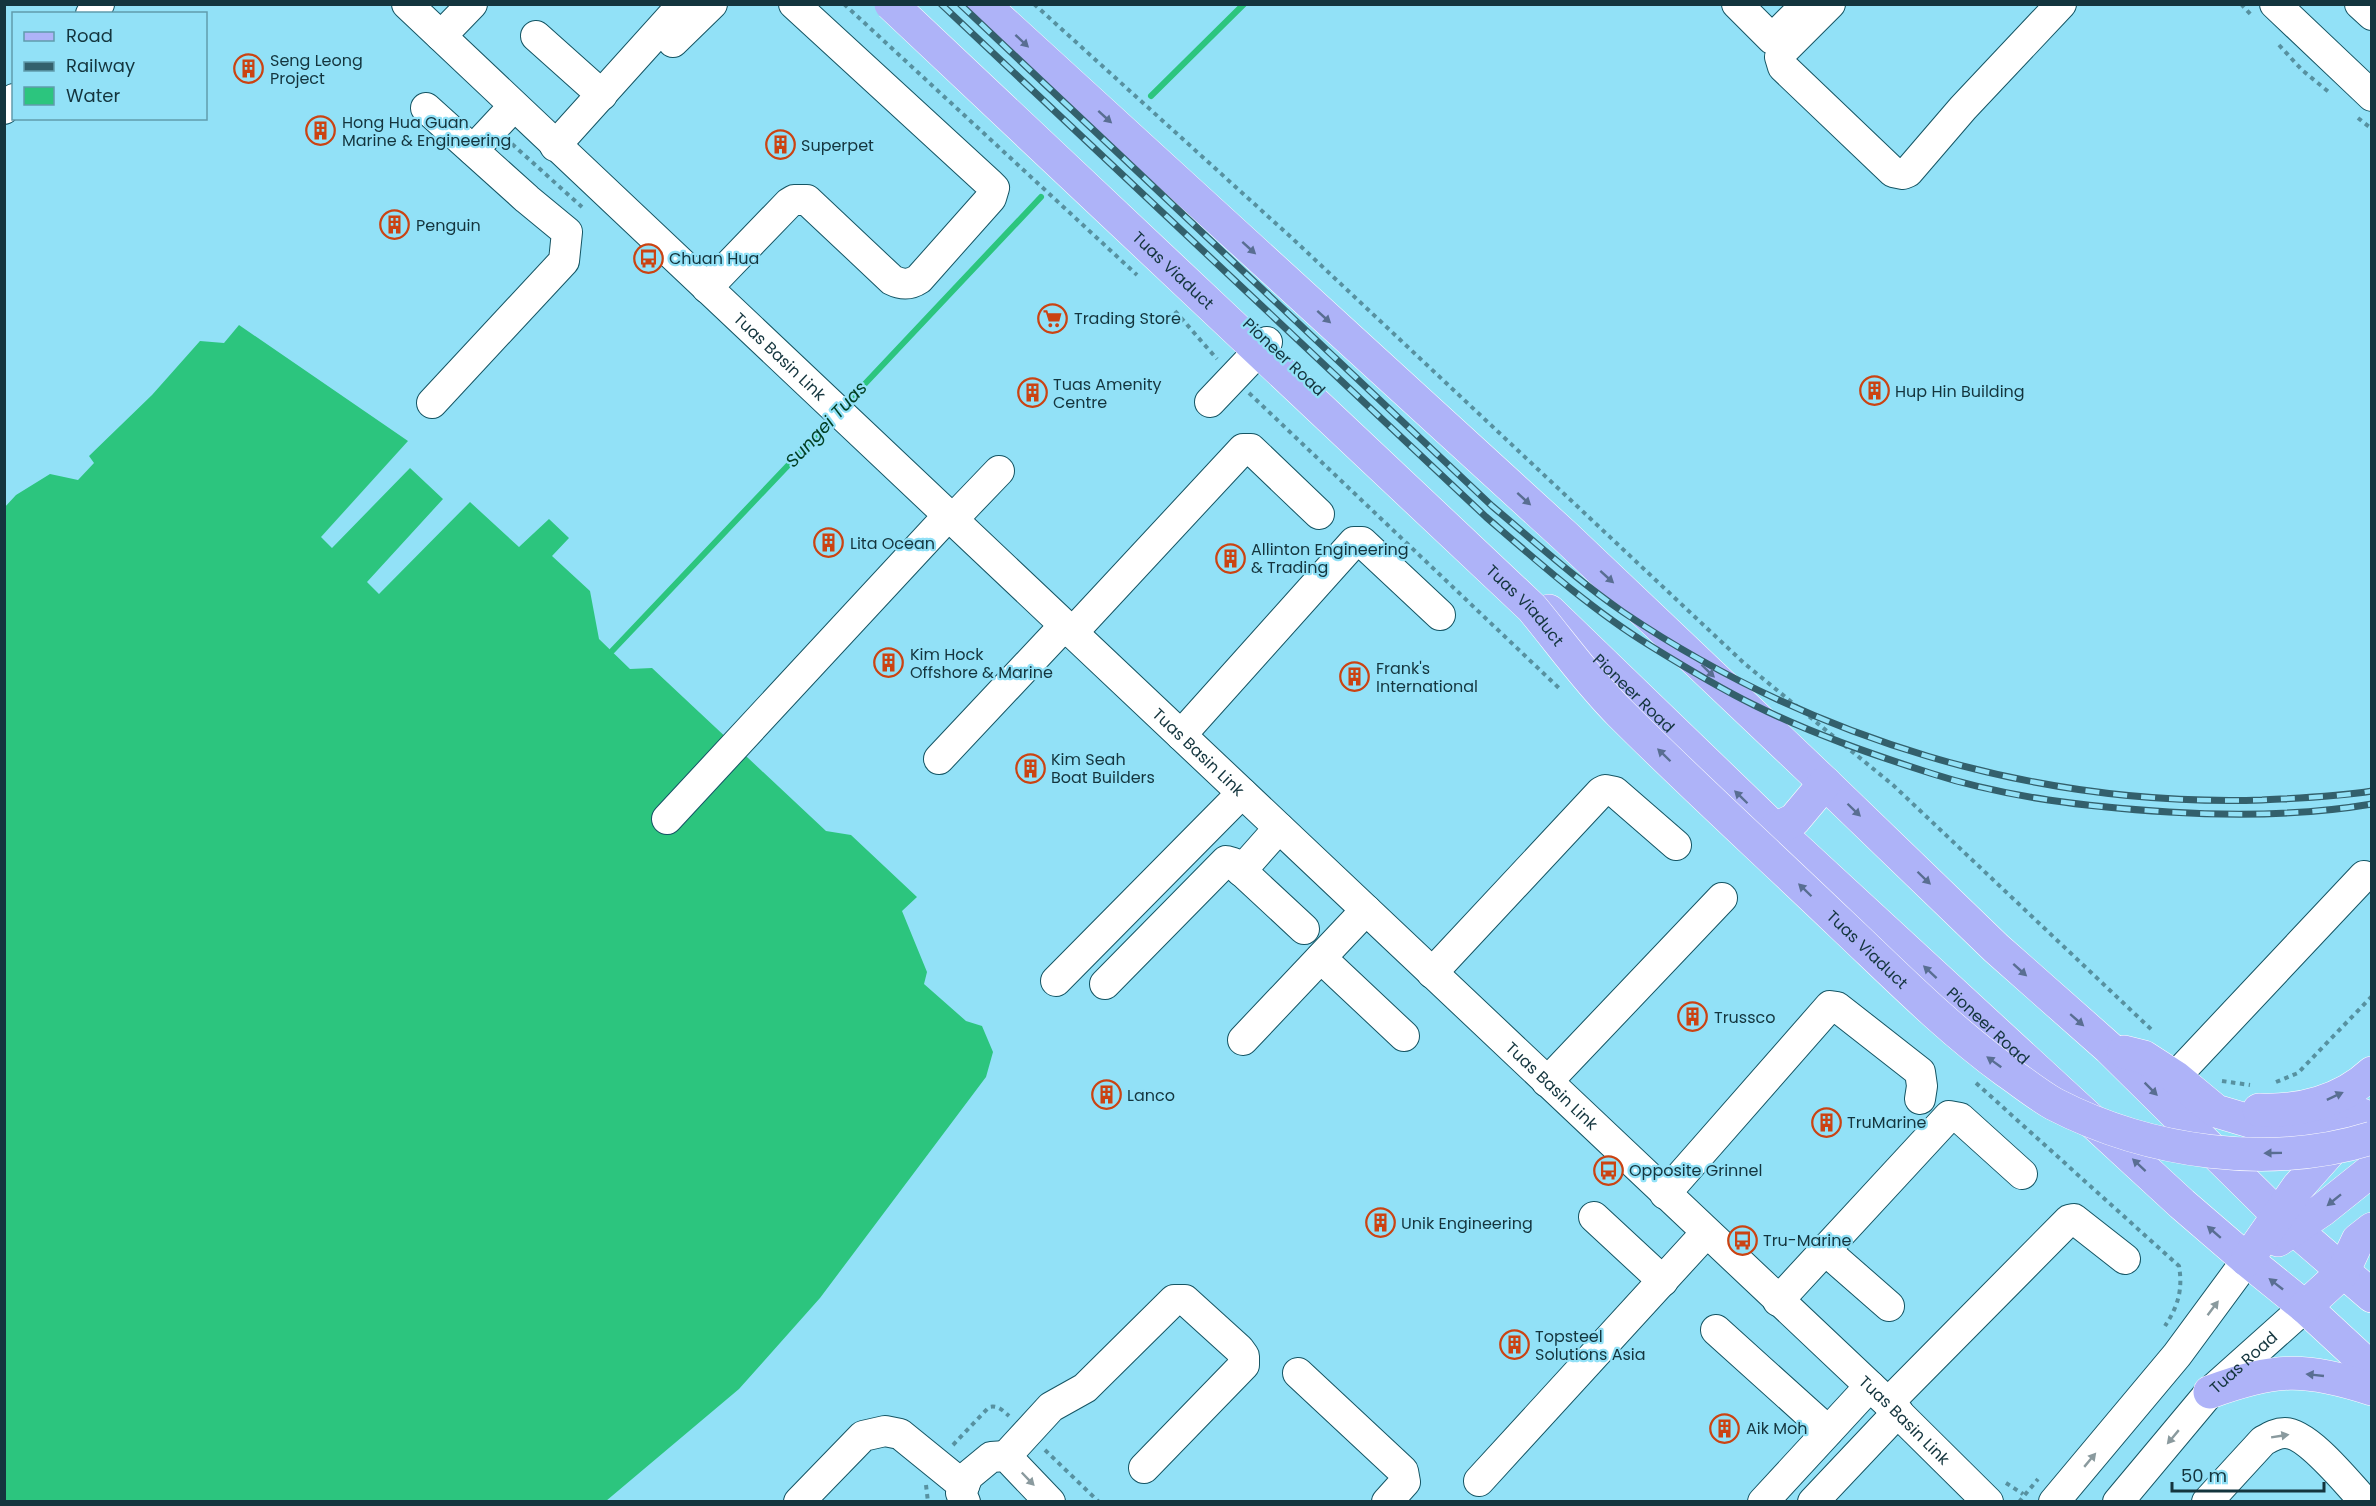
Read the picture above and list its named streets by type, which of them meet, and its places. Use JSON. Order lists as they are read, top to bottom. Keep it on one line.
{"streets":{"main road":["Tuas Viaduct","Pioneer Road","Tuas Road"],"street":["Tuas Basin Link"]},"crossings":[["Pioneer Road","Tuas Road"]],"one_way":["Tuas Road"],"water":["Sungei Tuas"],"places":{"building":["Seng Leong Project","Hong Hua Guan Marine & Engineering","Superpet","Penguin","Hup Hin Building","Tuas Amenity Centre","Lita Ocean","Allinton Engineering & Trading","Kim Hock Offshore & Marine","Frank's International","Kim Seah Boat Builders","Trussco","Lanco","TruMarine","Unik Engineering","Topsteel Solutions Asia","Aik Moh"],"bus stop":["Chuan Hua","Opposite Grinnel","Tru-Marine"],"supermarket":["Trading Store"]},"legend":["Road","Railway","Water"],"scale_bar":"50 m"}
